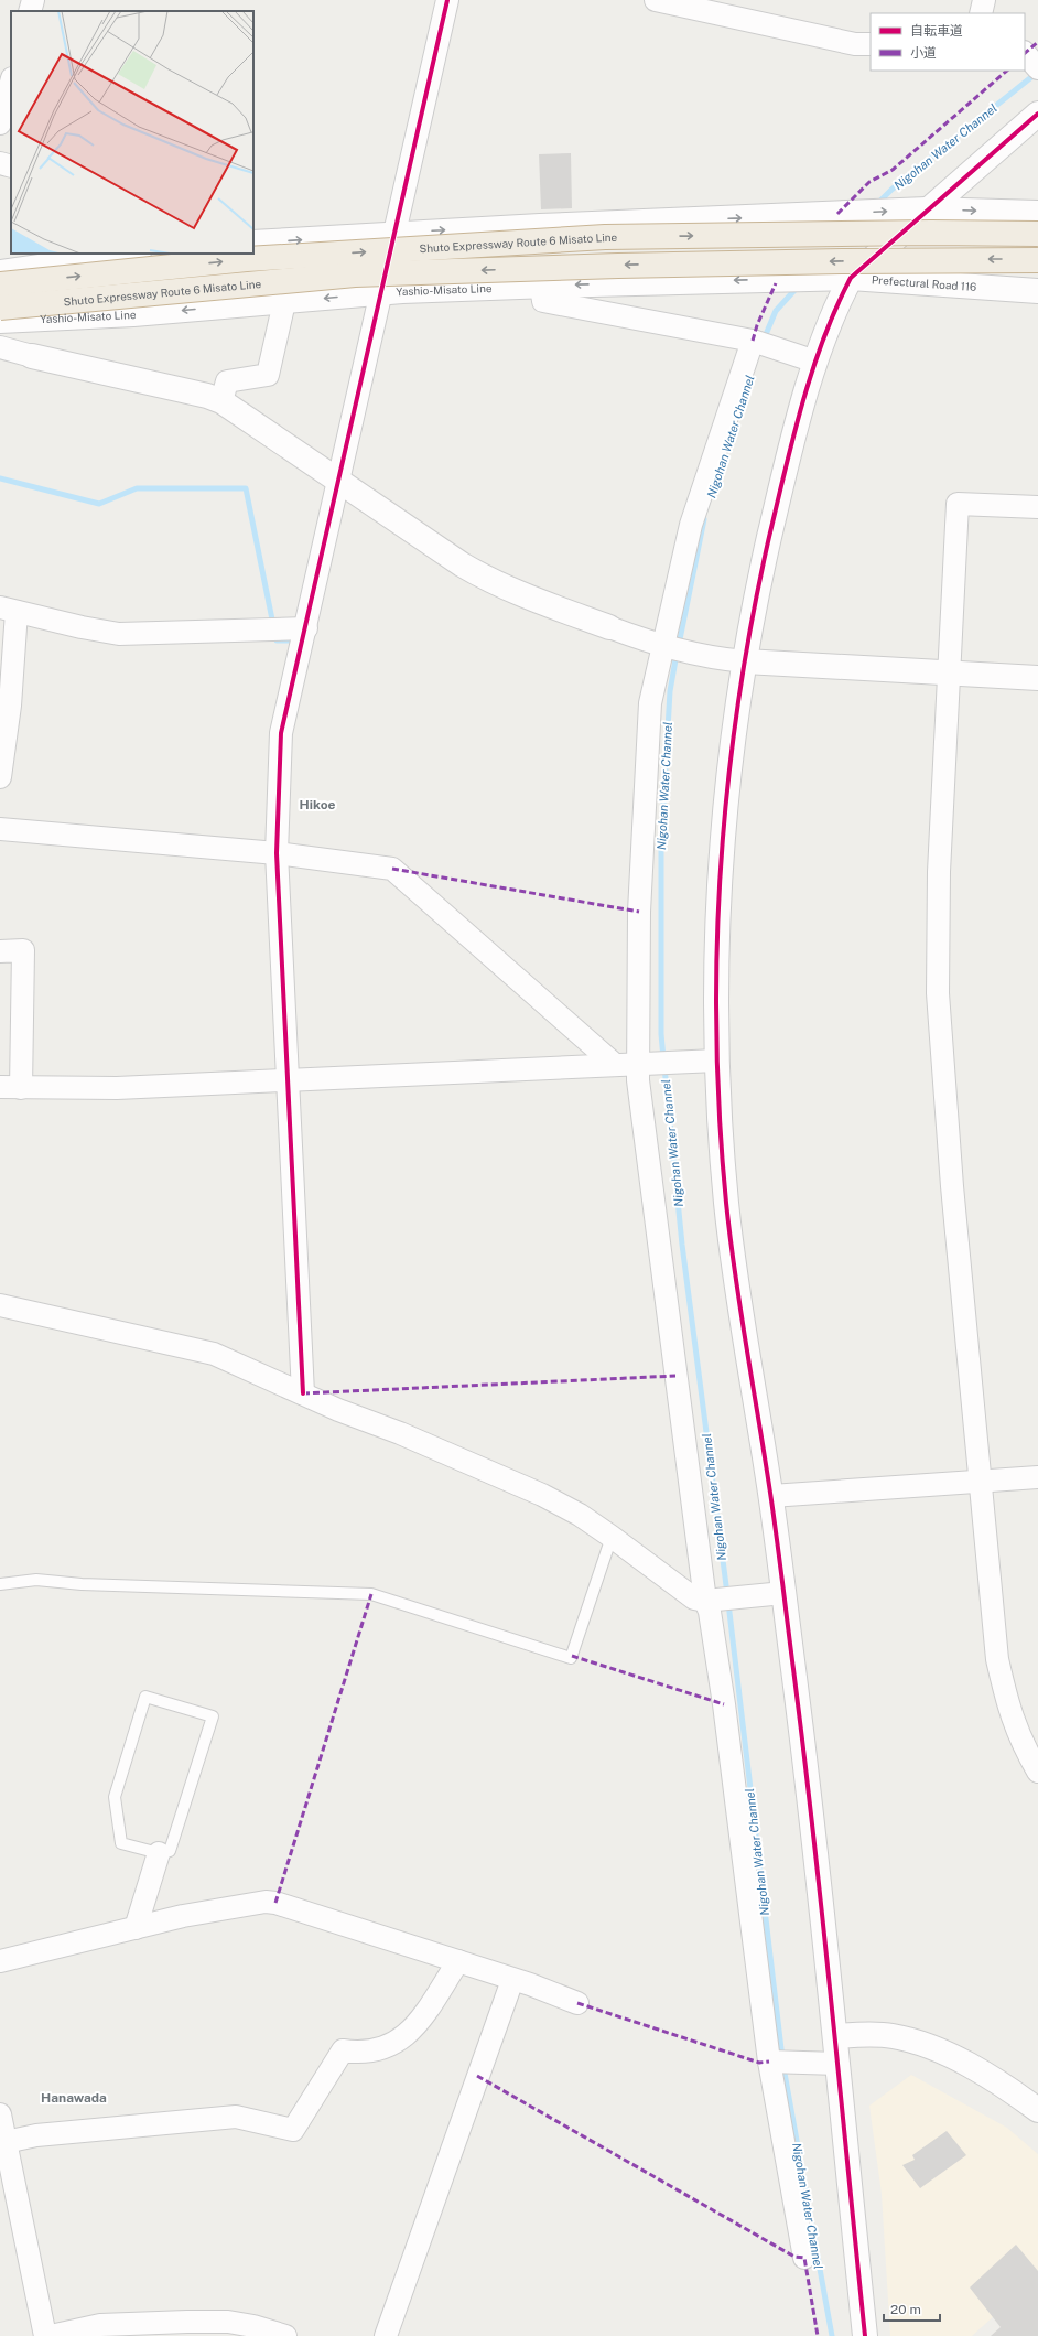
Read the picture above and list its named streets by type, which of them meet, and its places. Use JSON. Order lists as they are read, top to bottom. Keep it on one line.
{"streets":{"highway":["Shuto Expressway Route 6 Misato Line"],"street":["Prefectural Road 116","Yashio-Misato Line"]},"crossings":[["Shuto Expressway Route 6 Misato Line","Yashio-Misato Line"],["Prefectural Road 116","Yashio-Misato Line"]],"districts":["Hikoe","Hanawada"],"water":["Nigohan Water Channel"],"legend":["自転車道","小道"],"scale_bar":"20 m"}
